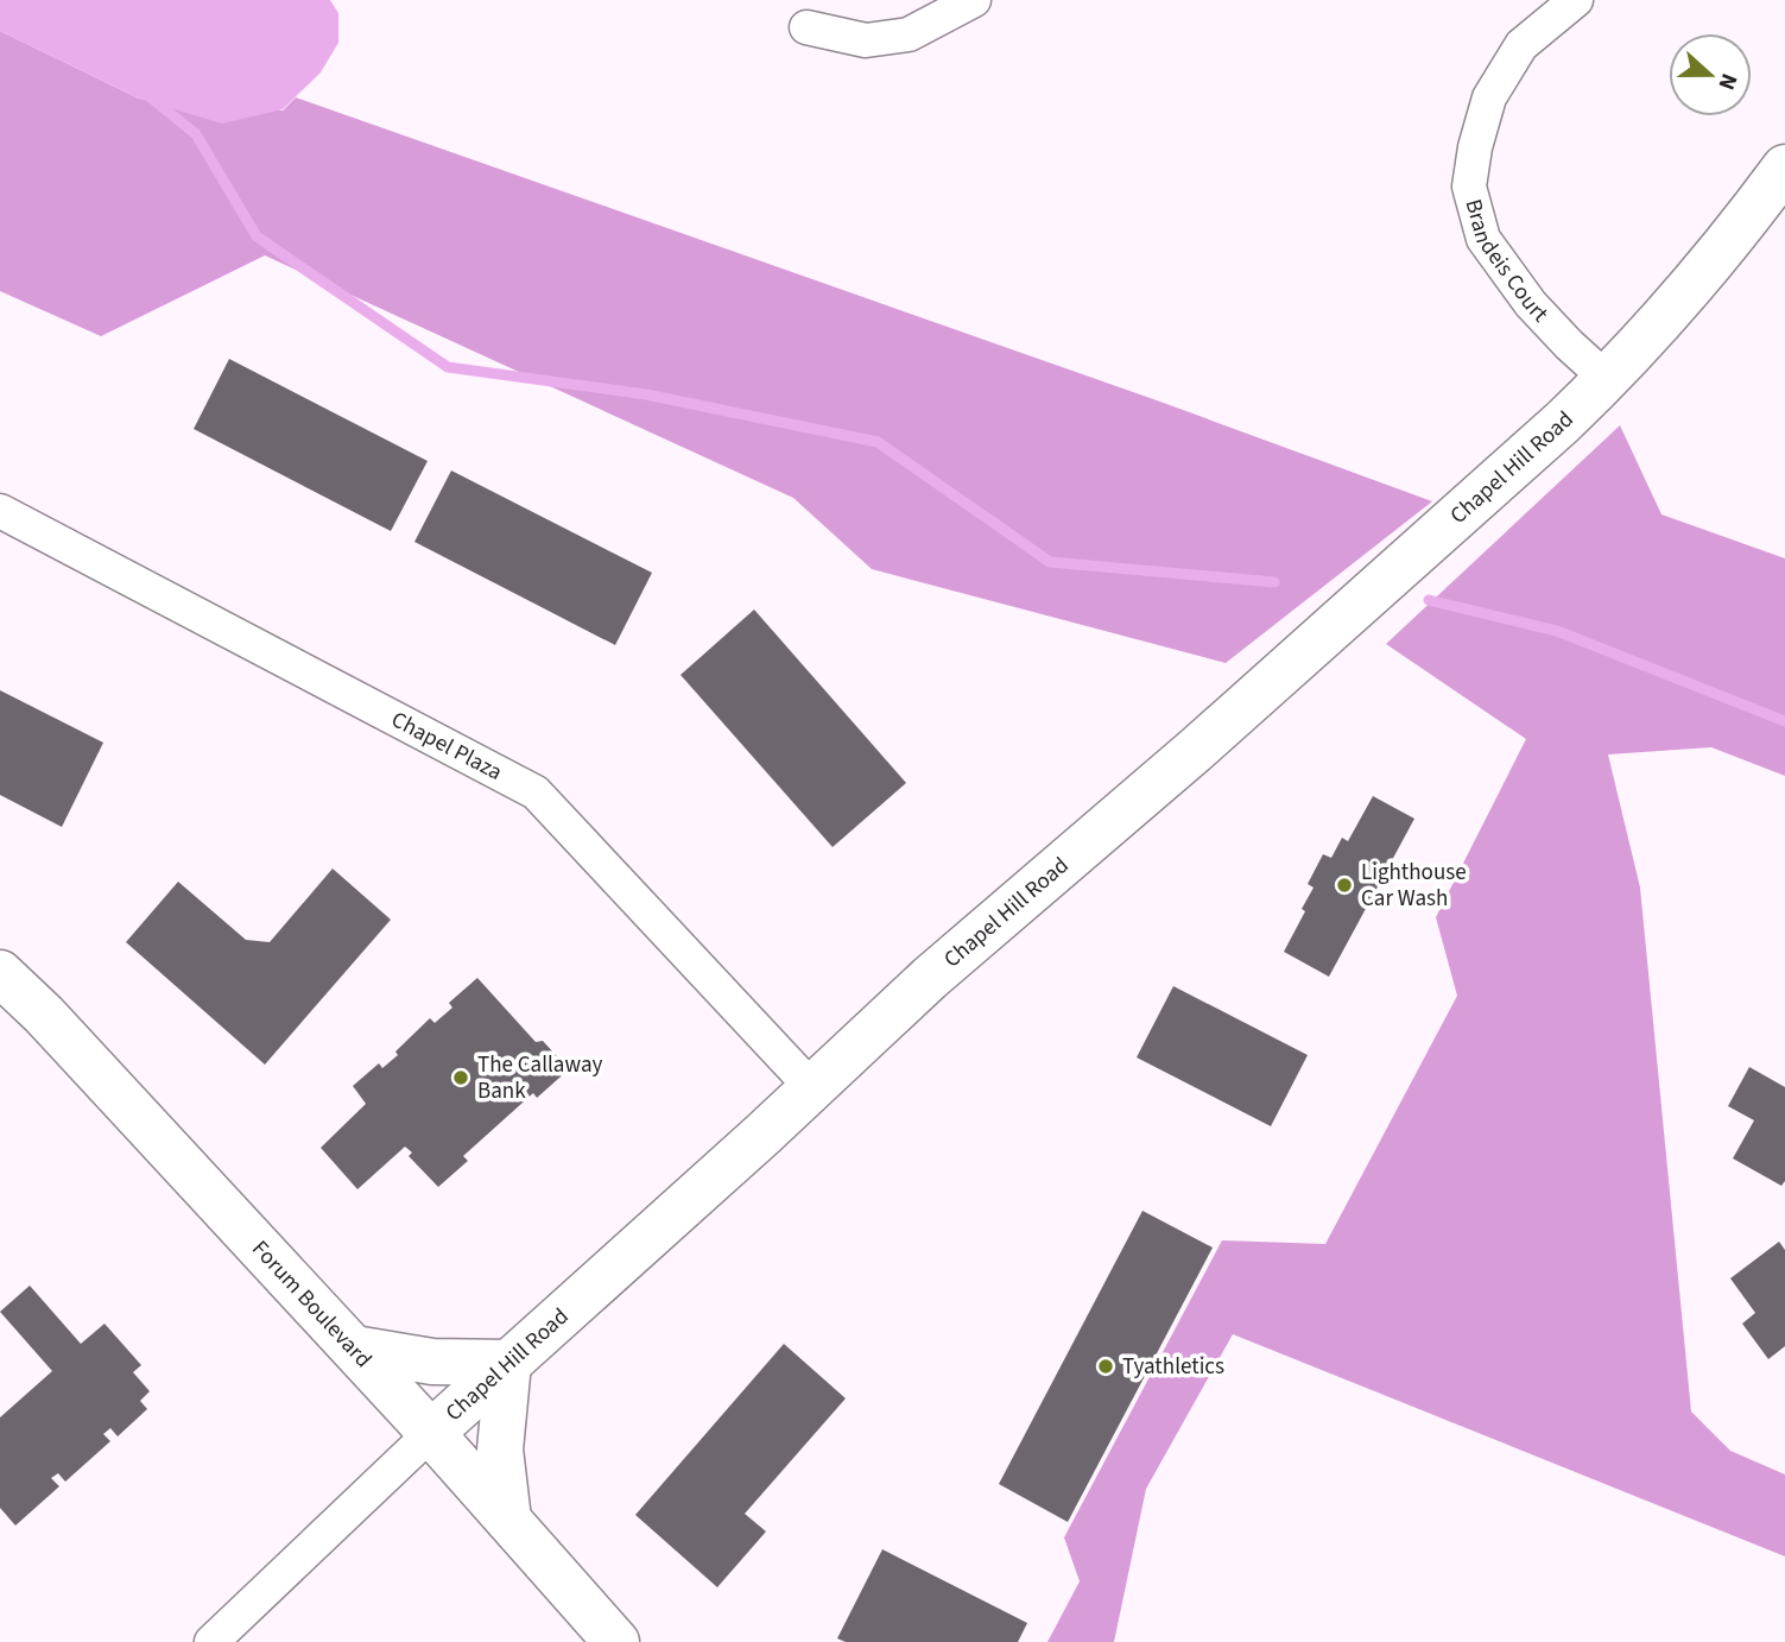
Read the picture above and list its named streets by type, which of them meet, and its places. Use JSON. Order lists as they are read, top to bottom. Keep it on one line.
{"streets":{"street":["Brandeis Court","Chapel Hill Road","Chapel Plaza","Forum Boulevard"]},"crossings":[["Brandeis Court","Chapel Hill Road"],["Chapel Hill Road","Chapel Plaza"],["Chapel Hill Road","Forum Boulevard"]],"places":["Lighthouse Car Wash","The Callaway Bank","Tyathletics"],"north":"right"}
